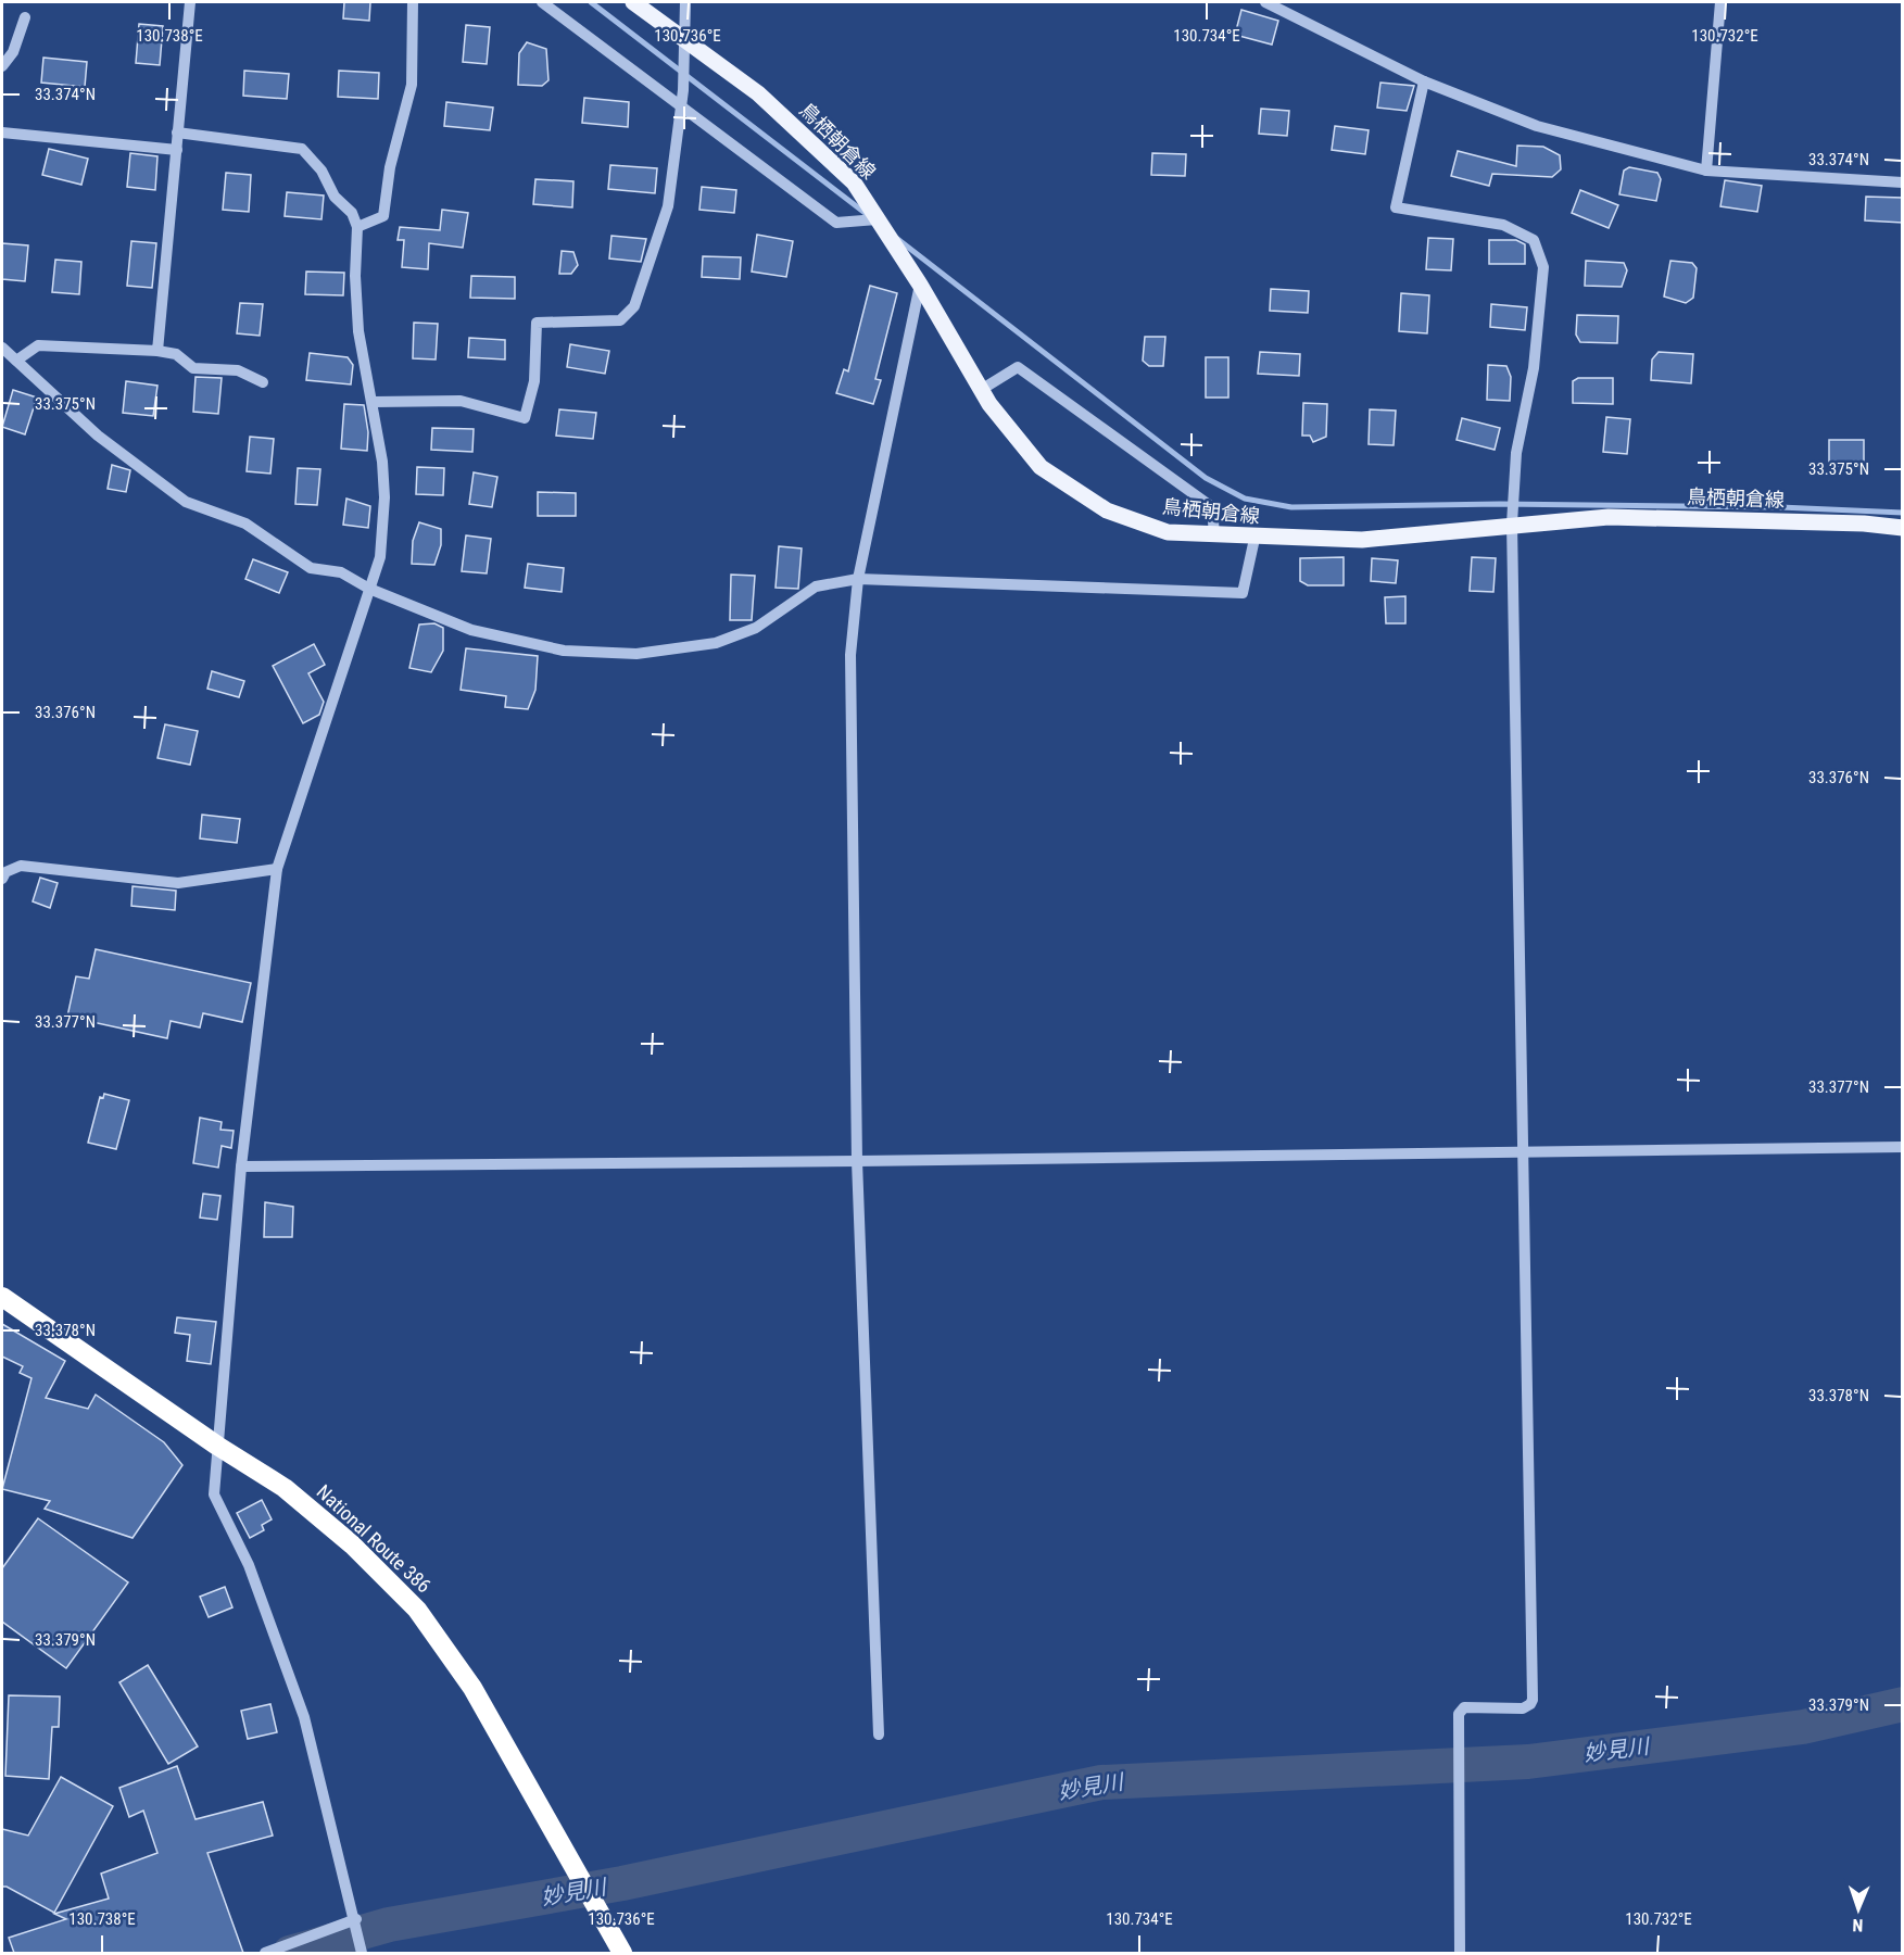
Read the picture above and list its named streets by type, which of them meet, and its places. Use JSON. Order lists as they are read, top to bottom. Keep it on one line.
{"streets":{"highway":["National Route 386"],"main road":["鳥栖朝倉線"]},"water":["妙見川"],"north":"bottom","coordinates":["130.738°E","130.736°E","130.734°E","130.732°E","33.374°N","33.375°N","33.376°N","33.377°N","33.378°N","33.379°N"]}
